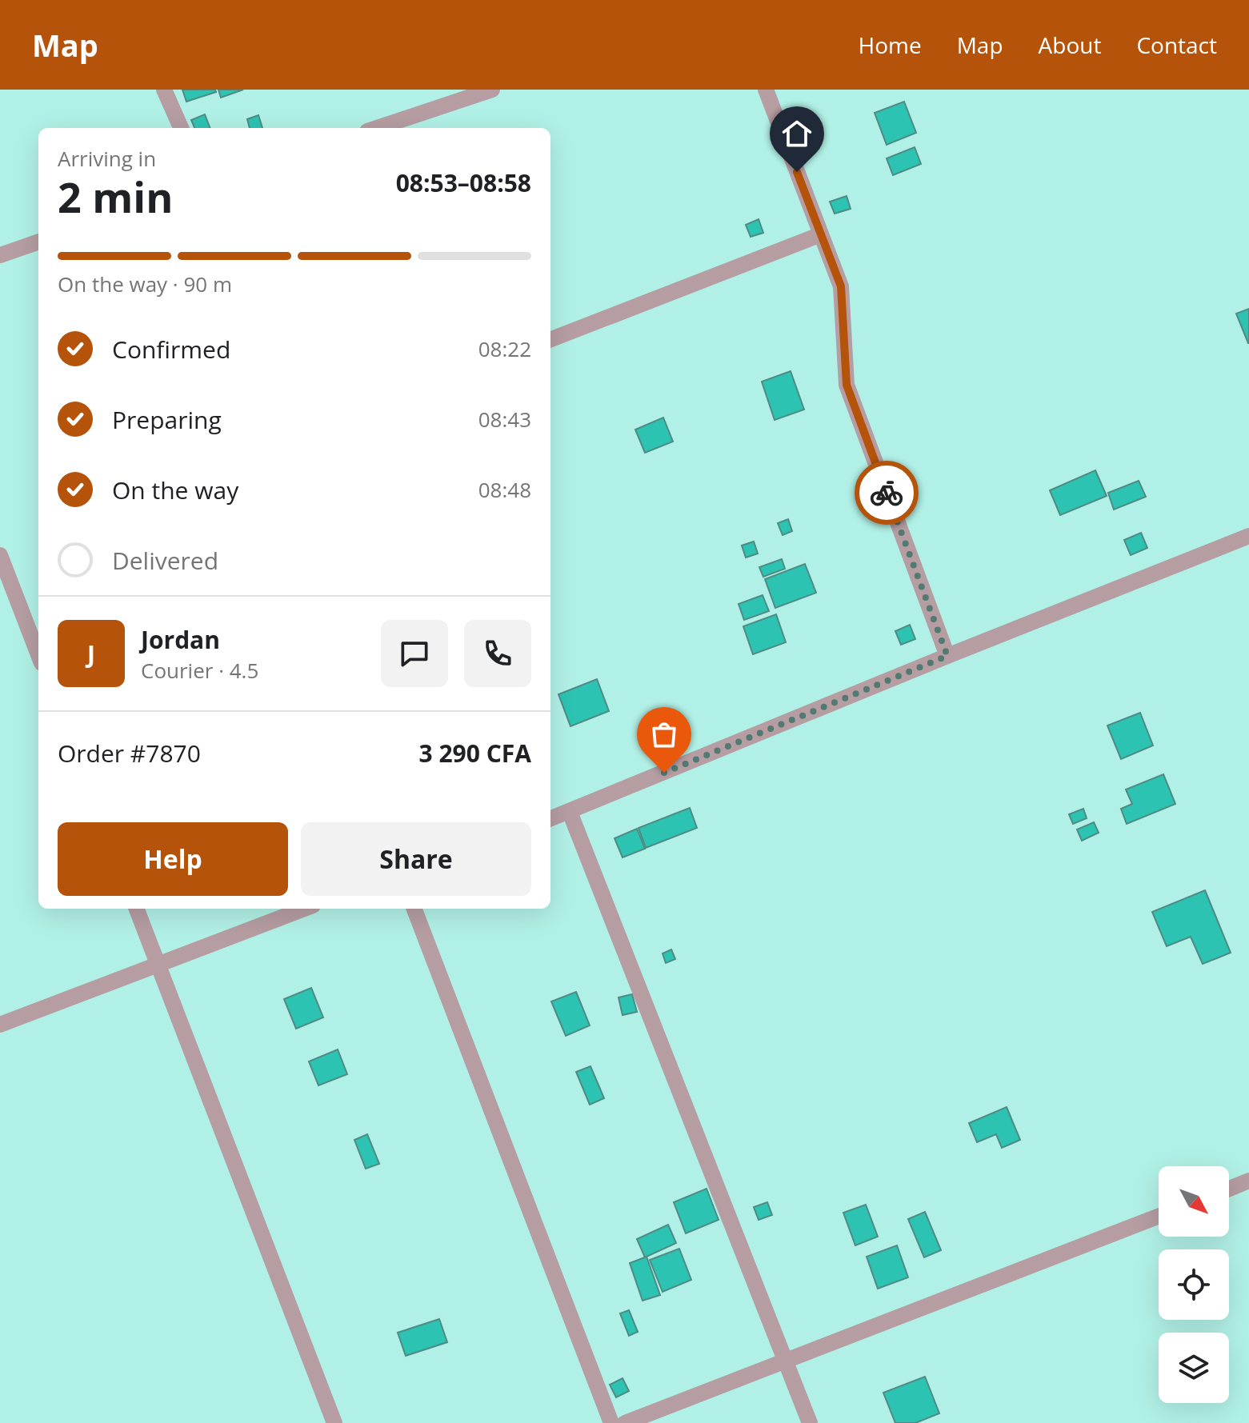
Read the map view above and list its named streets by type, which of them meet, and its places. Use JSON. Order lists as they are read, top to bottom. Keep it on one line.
{"north":"bottom right","page":{"header":"Map","nav":["Home","Map","About","Contact"],"heading":["2 min","Arriving in","08:53–08:58"],"panel":["Jordan","Courier · 4.5","Order #7870","3 290 CFA"],"bar":"On the way · 90 m","list":[["Confirmed","08:22"],["Preparing","08:43"],["On the way","08:48"],"Delivered"],"round":"J","buttons":["Help","Share"]}}
